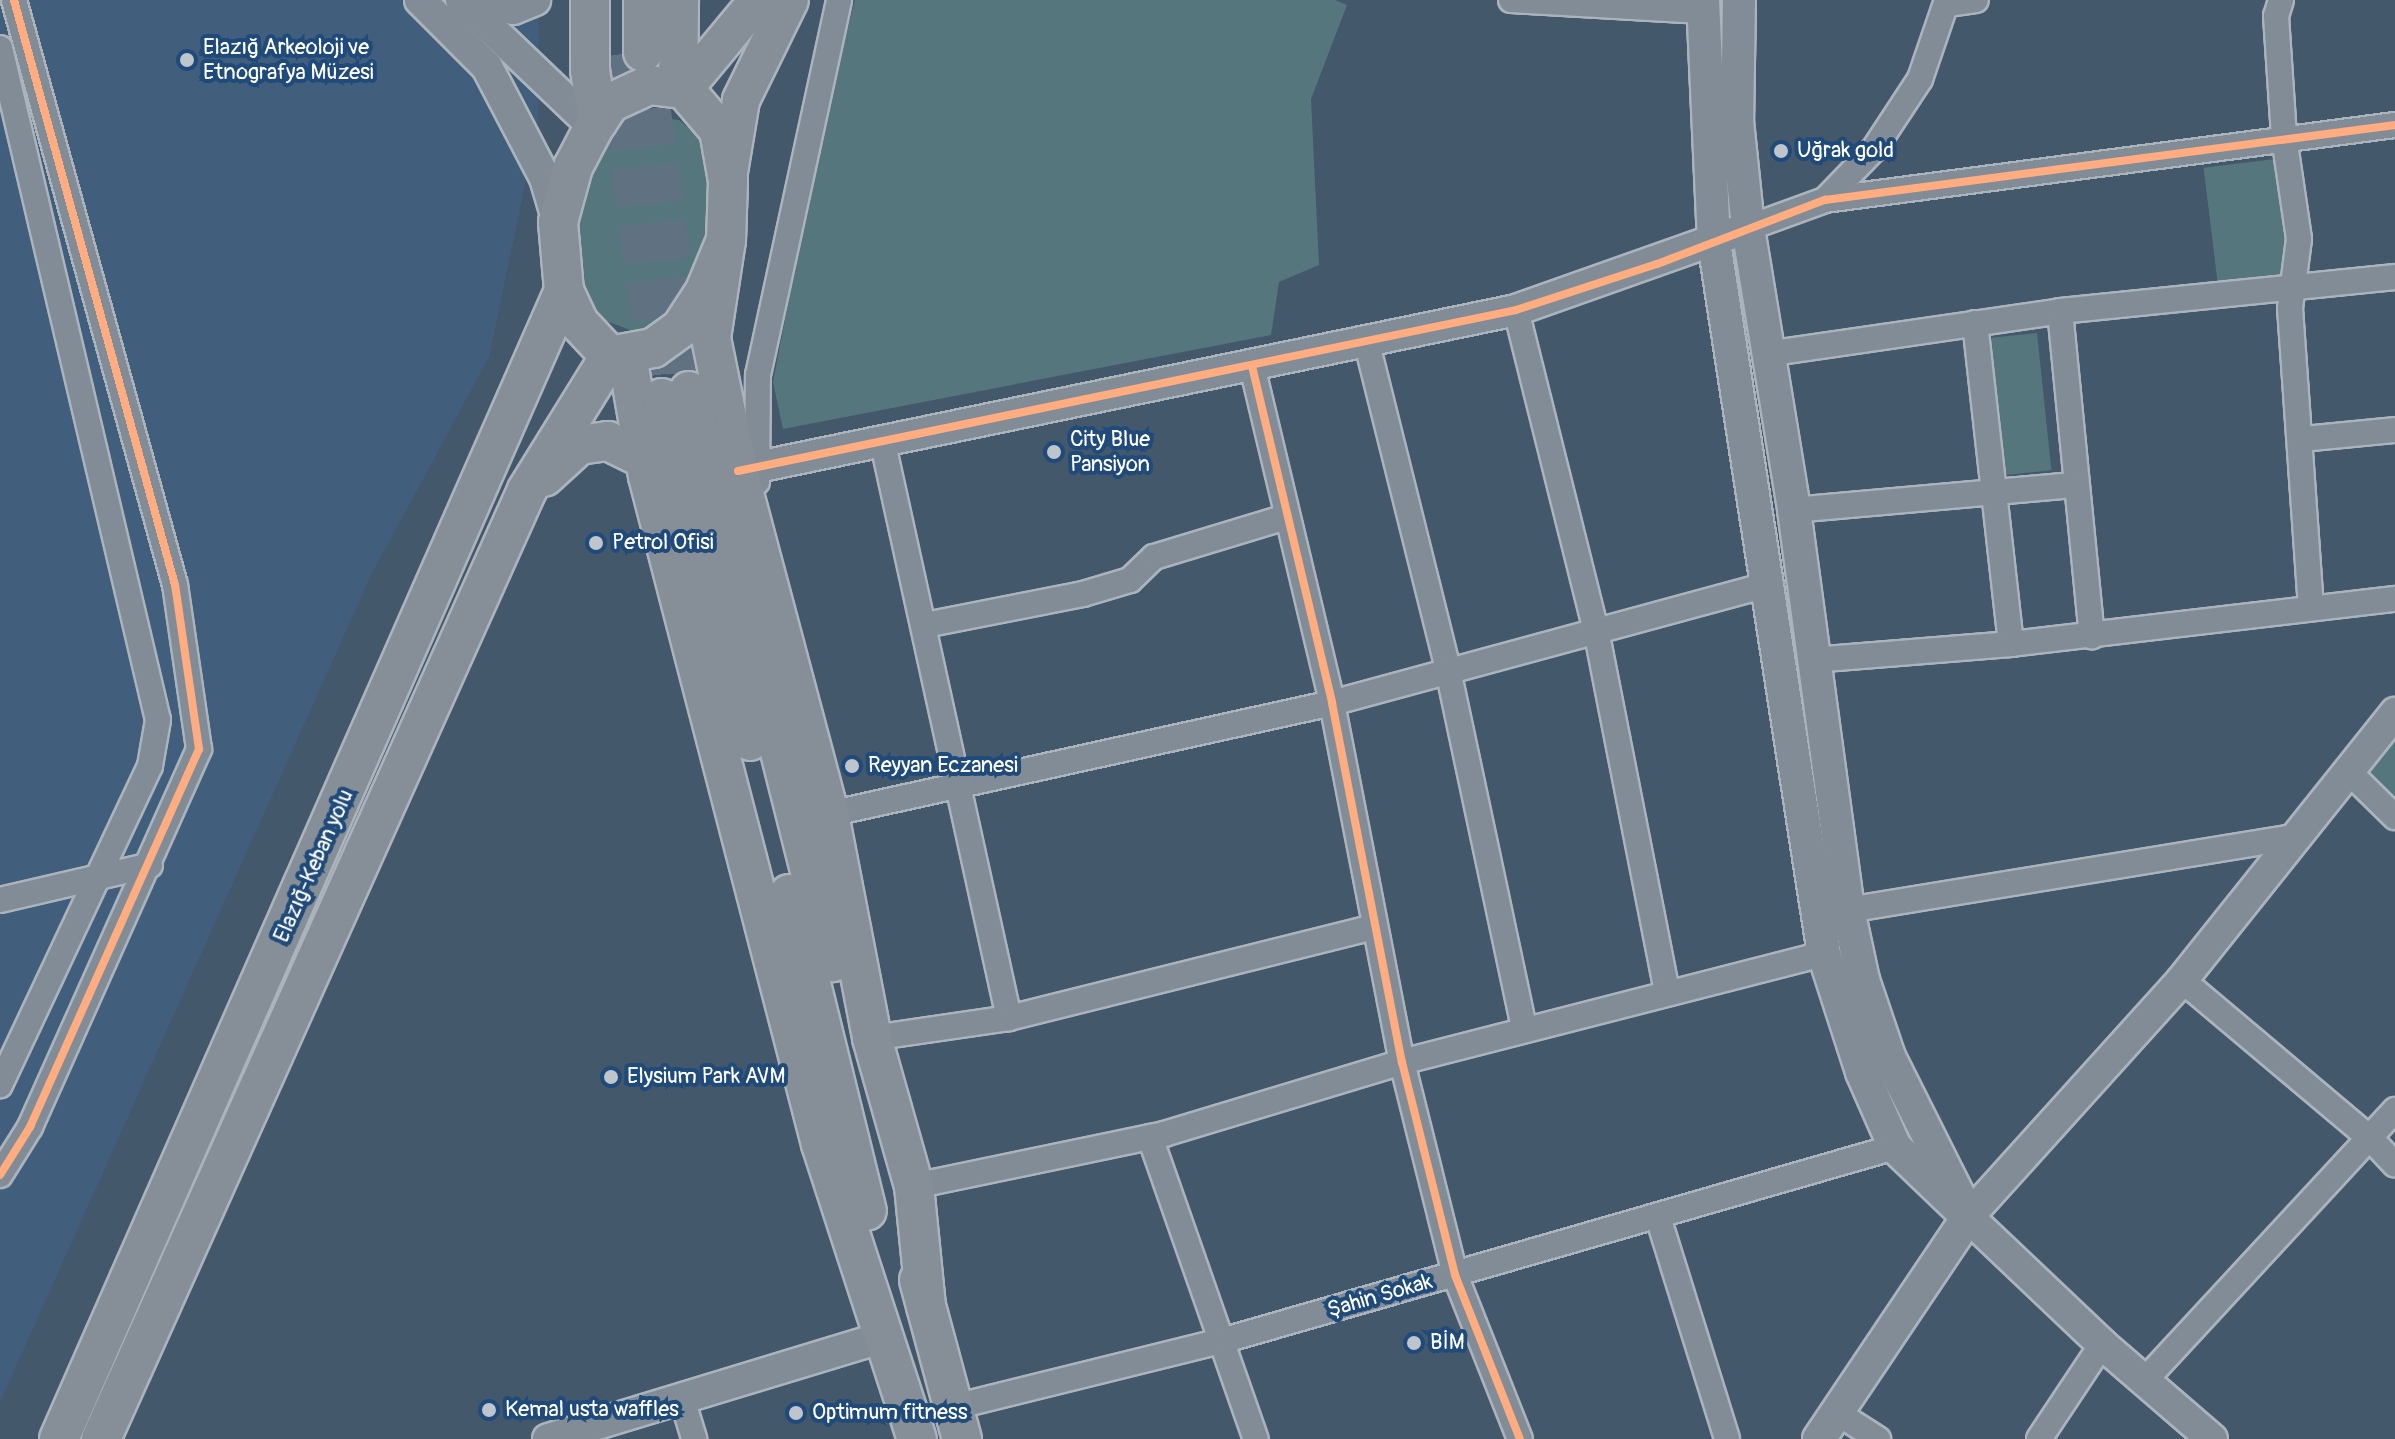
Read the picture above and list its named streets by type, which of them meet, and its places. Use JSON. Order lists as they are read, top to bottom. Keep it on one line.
{"streets":{"highway":["Elazığ-Keban yolu"],"street":["Şahin Sokak"]},"places":["Elazığ Arkeoloji ve Etnografya Müzesi","Uğrak gold","City Blue Pansiyon","Petrol Ofisi","Reyyan Eczanesi","Elysium Park AVM","BİM","Kemal usta waffles","Optimum fitness"]}
